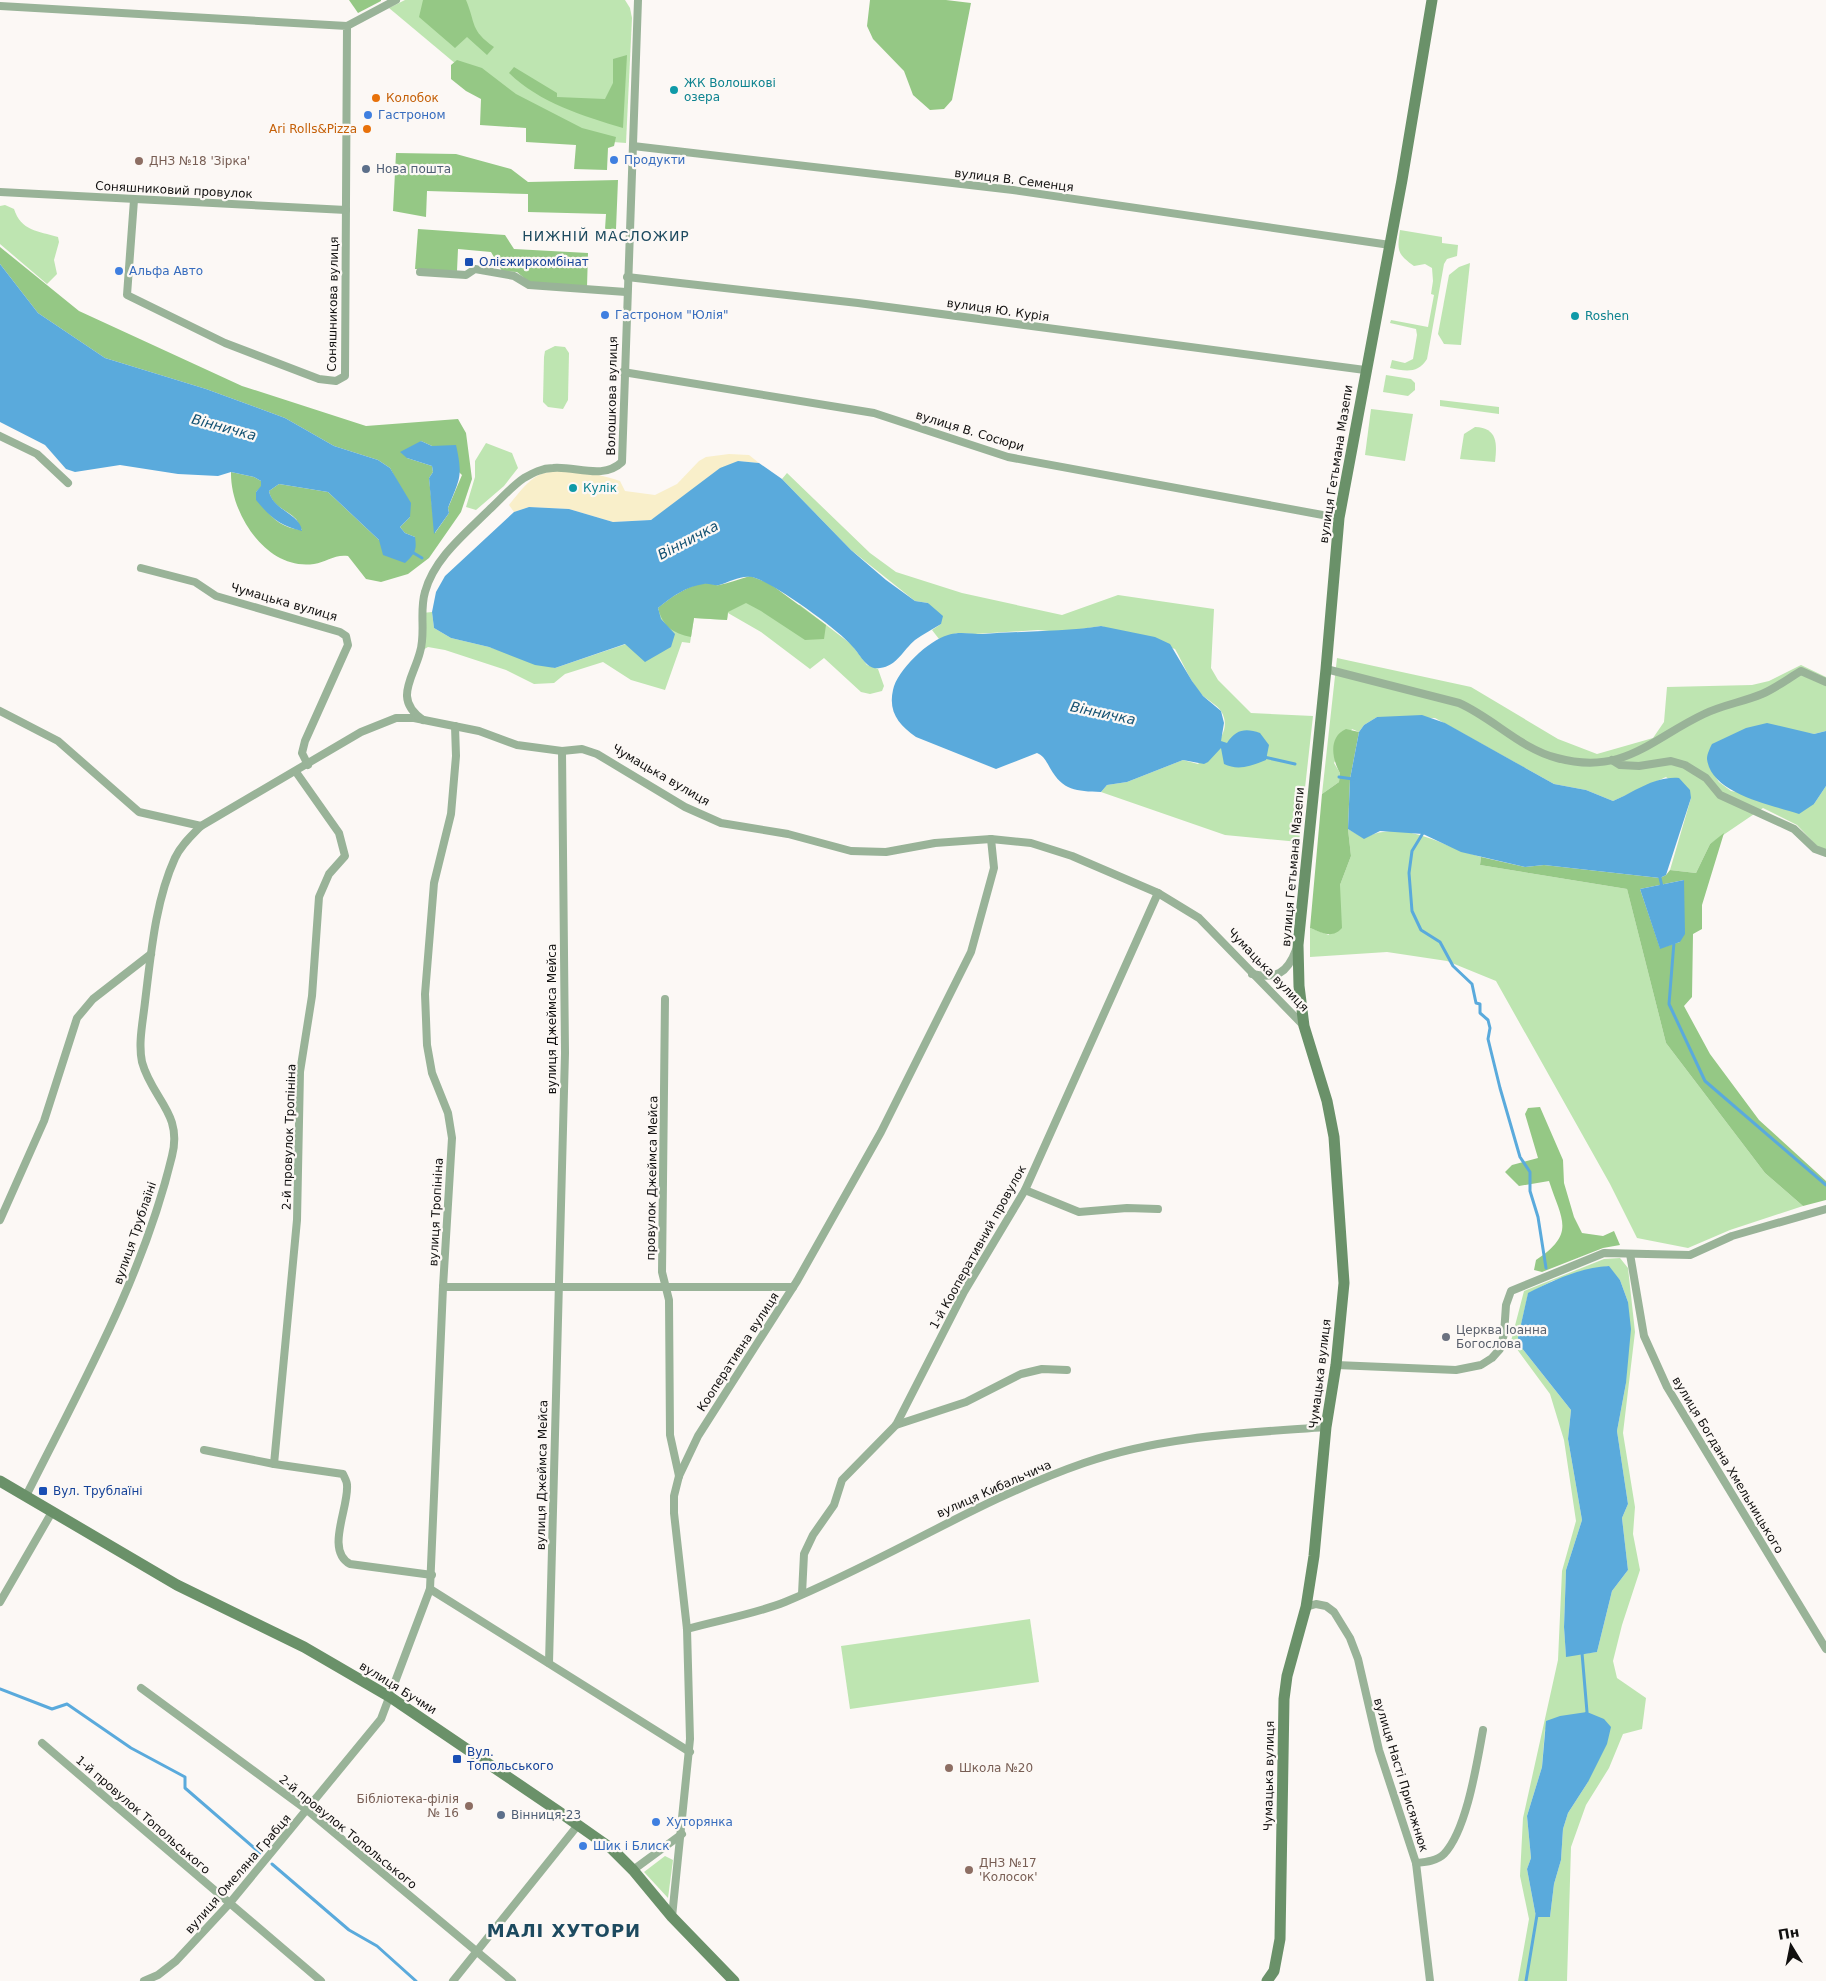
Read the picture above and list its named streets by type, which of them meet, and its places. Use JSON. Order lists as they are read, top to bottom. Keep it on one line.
{"streets":{"street":["вулиця В. Семенця","Соняшниковий провулок","Соняшникова вулиця","вулиця Ю. Курія","Волошкова вулиця","вулиця В. Сосюри","вулиця Гетьмана Мазепи","Чумацька вулиця","вулиця Джеймса Мейса","2-й провулок Тропініна","провулок Джеймса Мейса","вулиця Тропініна","вулиця Трублаїні","1-й Кооперативний провулок","Кооперативна вулиця","вулиця Богдана Хмельницького","вулиця Кибальчича","вулиця Бучми","вулиця Насті Присяжнюк","1-й провулок Топольського","2-й провулок Топольського","вулиця Омеляна Грабця"]},"crossings":[["вулиця В. Семенця","Волошкова вулиця"],["вулиця В. Семенця","вулиця Гетьмана Мазепи"],["Соняшниковий провулок","Соняшникова вулиця"],["вулиця Ю. Курія","Волошкова вулиця"],["вулиця Ю. Курія","вулиця Гетьмана Мазепи"],["Волошкова вулиця","вулиця В. Сосюри"],["Волошкова вулиця","Чумацька вулиця"],["вулиця В. Сосюри","вулиця Гетьмана Мазепи"],["вулиця Гетьмана Мазепи","Чумацька вулиця"],["Чумацька вулиця","вулиця Джеймса Мейса"],["Чумацька вулиця","2-й провулок Тропініна"],["Чумацька вулиця","вулиця Тропініна"],["Чумацька вулиця","вулиця Трублаїні"],["Чумацька вулиця","1-й Кооперативний провулок"],["Чумацька вулиця","Кооперативна вулиця"],["Чумацька вулиця","вулиця Кибальчича"],["Чумацька вулиця","вулиця Насті Присяжнюк"],["провулок Джеймса Мейса","Кооперативна вулиця"],["вулиця Тропініна","вулиця Бучми"],["вулиця Тропініна","вулиця Омеляна Грабця"],["вулиця Трублаїні","вулиця Бучми"],["1-й Кооперативний провулок","вулиця Кибальчича"],["Кооперативна вулиця","вулиця Кибальчича"],["Кооперативна вулиця","вулиця Бучми"],["вулиця Бучми","вулиця Омеляна Грабця"],["1-й провулок Топольського","вулиця Омеляна Грабця"],["2-й провулок Топольського","вулиця Омеляна Грабця"]],"districts":["НИЖНІЙ МАСЛОЖИР","МАЛІ ХУТОРИ"],"water":["Вінничка"],"places":{"other":["ЖК Волошкові озера","Колобок","Гастроном","Ari Rolls&Pizza","Продукти","ДНЗ №18 'Зірка'","Нова пошта","Альфа Авто","Гастроном \"Юлія\"","Roshen","Кулік","Церква Іоанна Богослова","Школа №20","Бібліотека-філія № 16","Вінниця-23","Хуторянка","Шик і Блиск","ДНЗ №17 'Колосок'"],"transit":["Олієжиркомбінат","Вул. Трублаїні","Вул. Топольського"]},"north":"top"}
